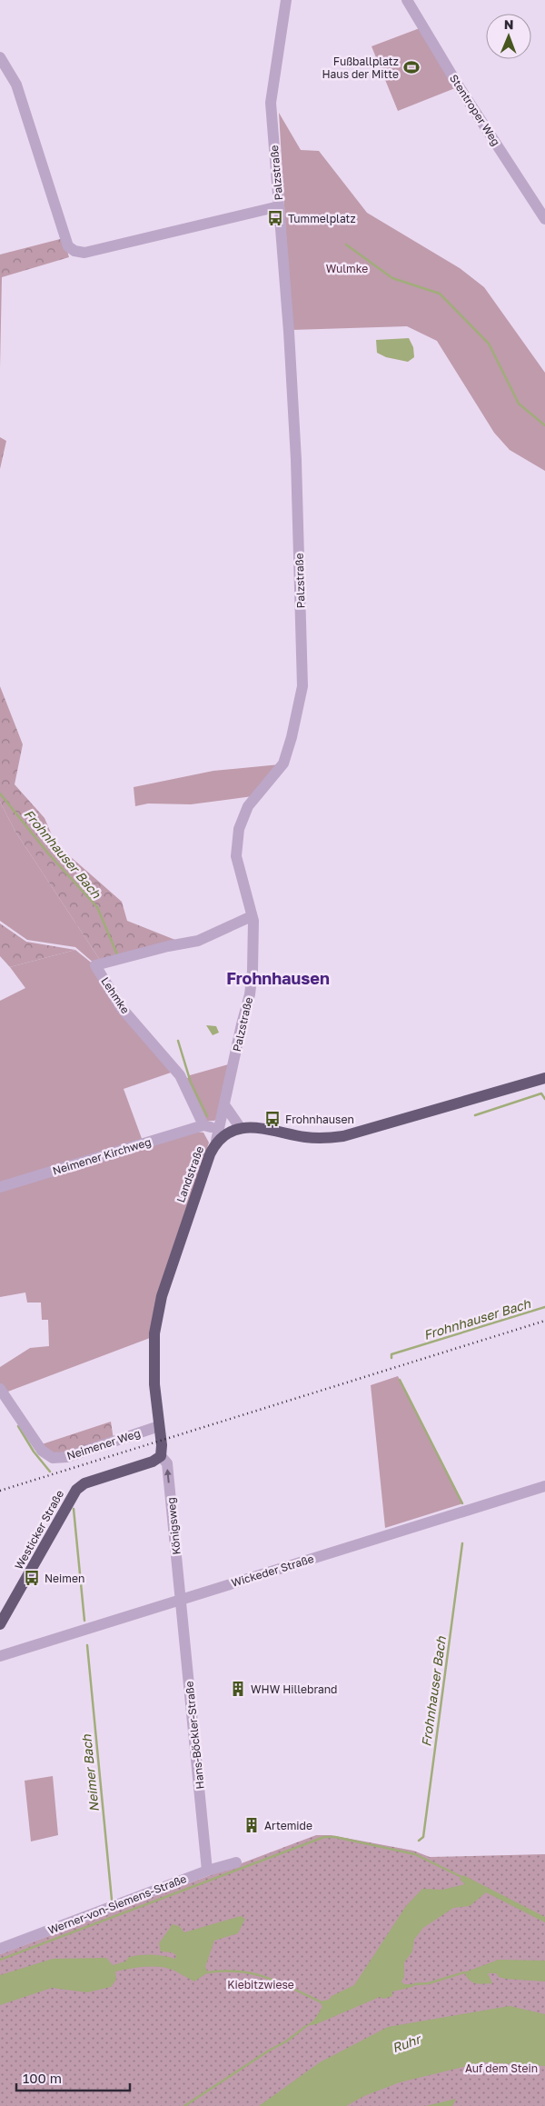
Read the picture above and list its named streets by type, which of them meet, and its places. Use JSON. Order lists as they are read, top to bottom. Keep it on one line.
{"streets":{"main road":["Landstraße","Westicker Straße"],"street":["Stentroper Weg","Palzstraße","Lehmke","Neimener Kirchweg","Neimener Weg","Königsweg","Wickeder Straße","Hans-Böckler-Straße","Werner-von-Siemens-Straße"]},"crossings":[["Palzstraße","Lehmke"],["Palzstraße","Landstraße"],["Lehmke","Neimener Kirchweg"],["Landstraße","Neimener Weg"],["Landstraße","Königsweg"],["Landstraße","Westicker Straße"],["Königsweg","Westicker Straße"],["Königsweg","Wickeder Straße"],["Königsweg","Hans-Böckler-Straße"],["Wickeder Straße","Hans-Böckler-Straße"],["Hans-Böckler-Straße","Werner-von-Siemens-Straße"]],"one_way":["Königsweg"],"districts":["Frohnhausen"],"water":["Frohnhauser Bach","Neimer Bach","Ruhr"],"parks":["Wulmke","Kiebitzwiese","Auf dem Stein"],"places":{"sports":["Fußballplatz Haus der Mitte"],"bus stop":["Tummelplatz","Frohnhausen","Neimen"],"building":["WHW Hillebrand","Artemide"]},"scale_bar":"100 m","north":"top"}
